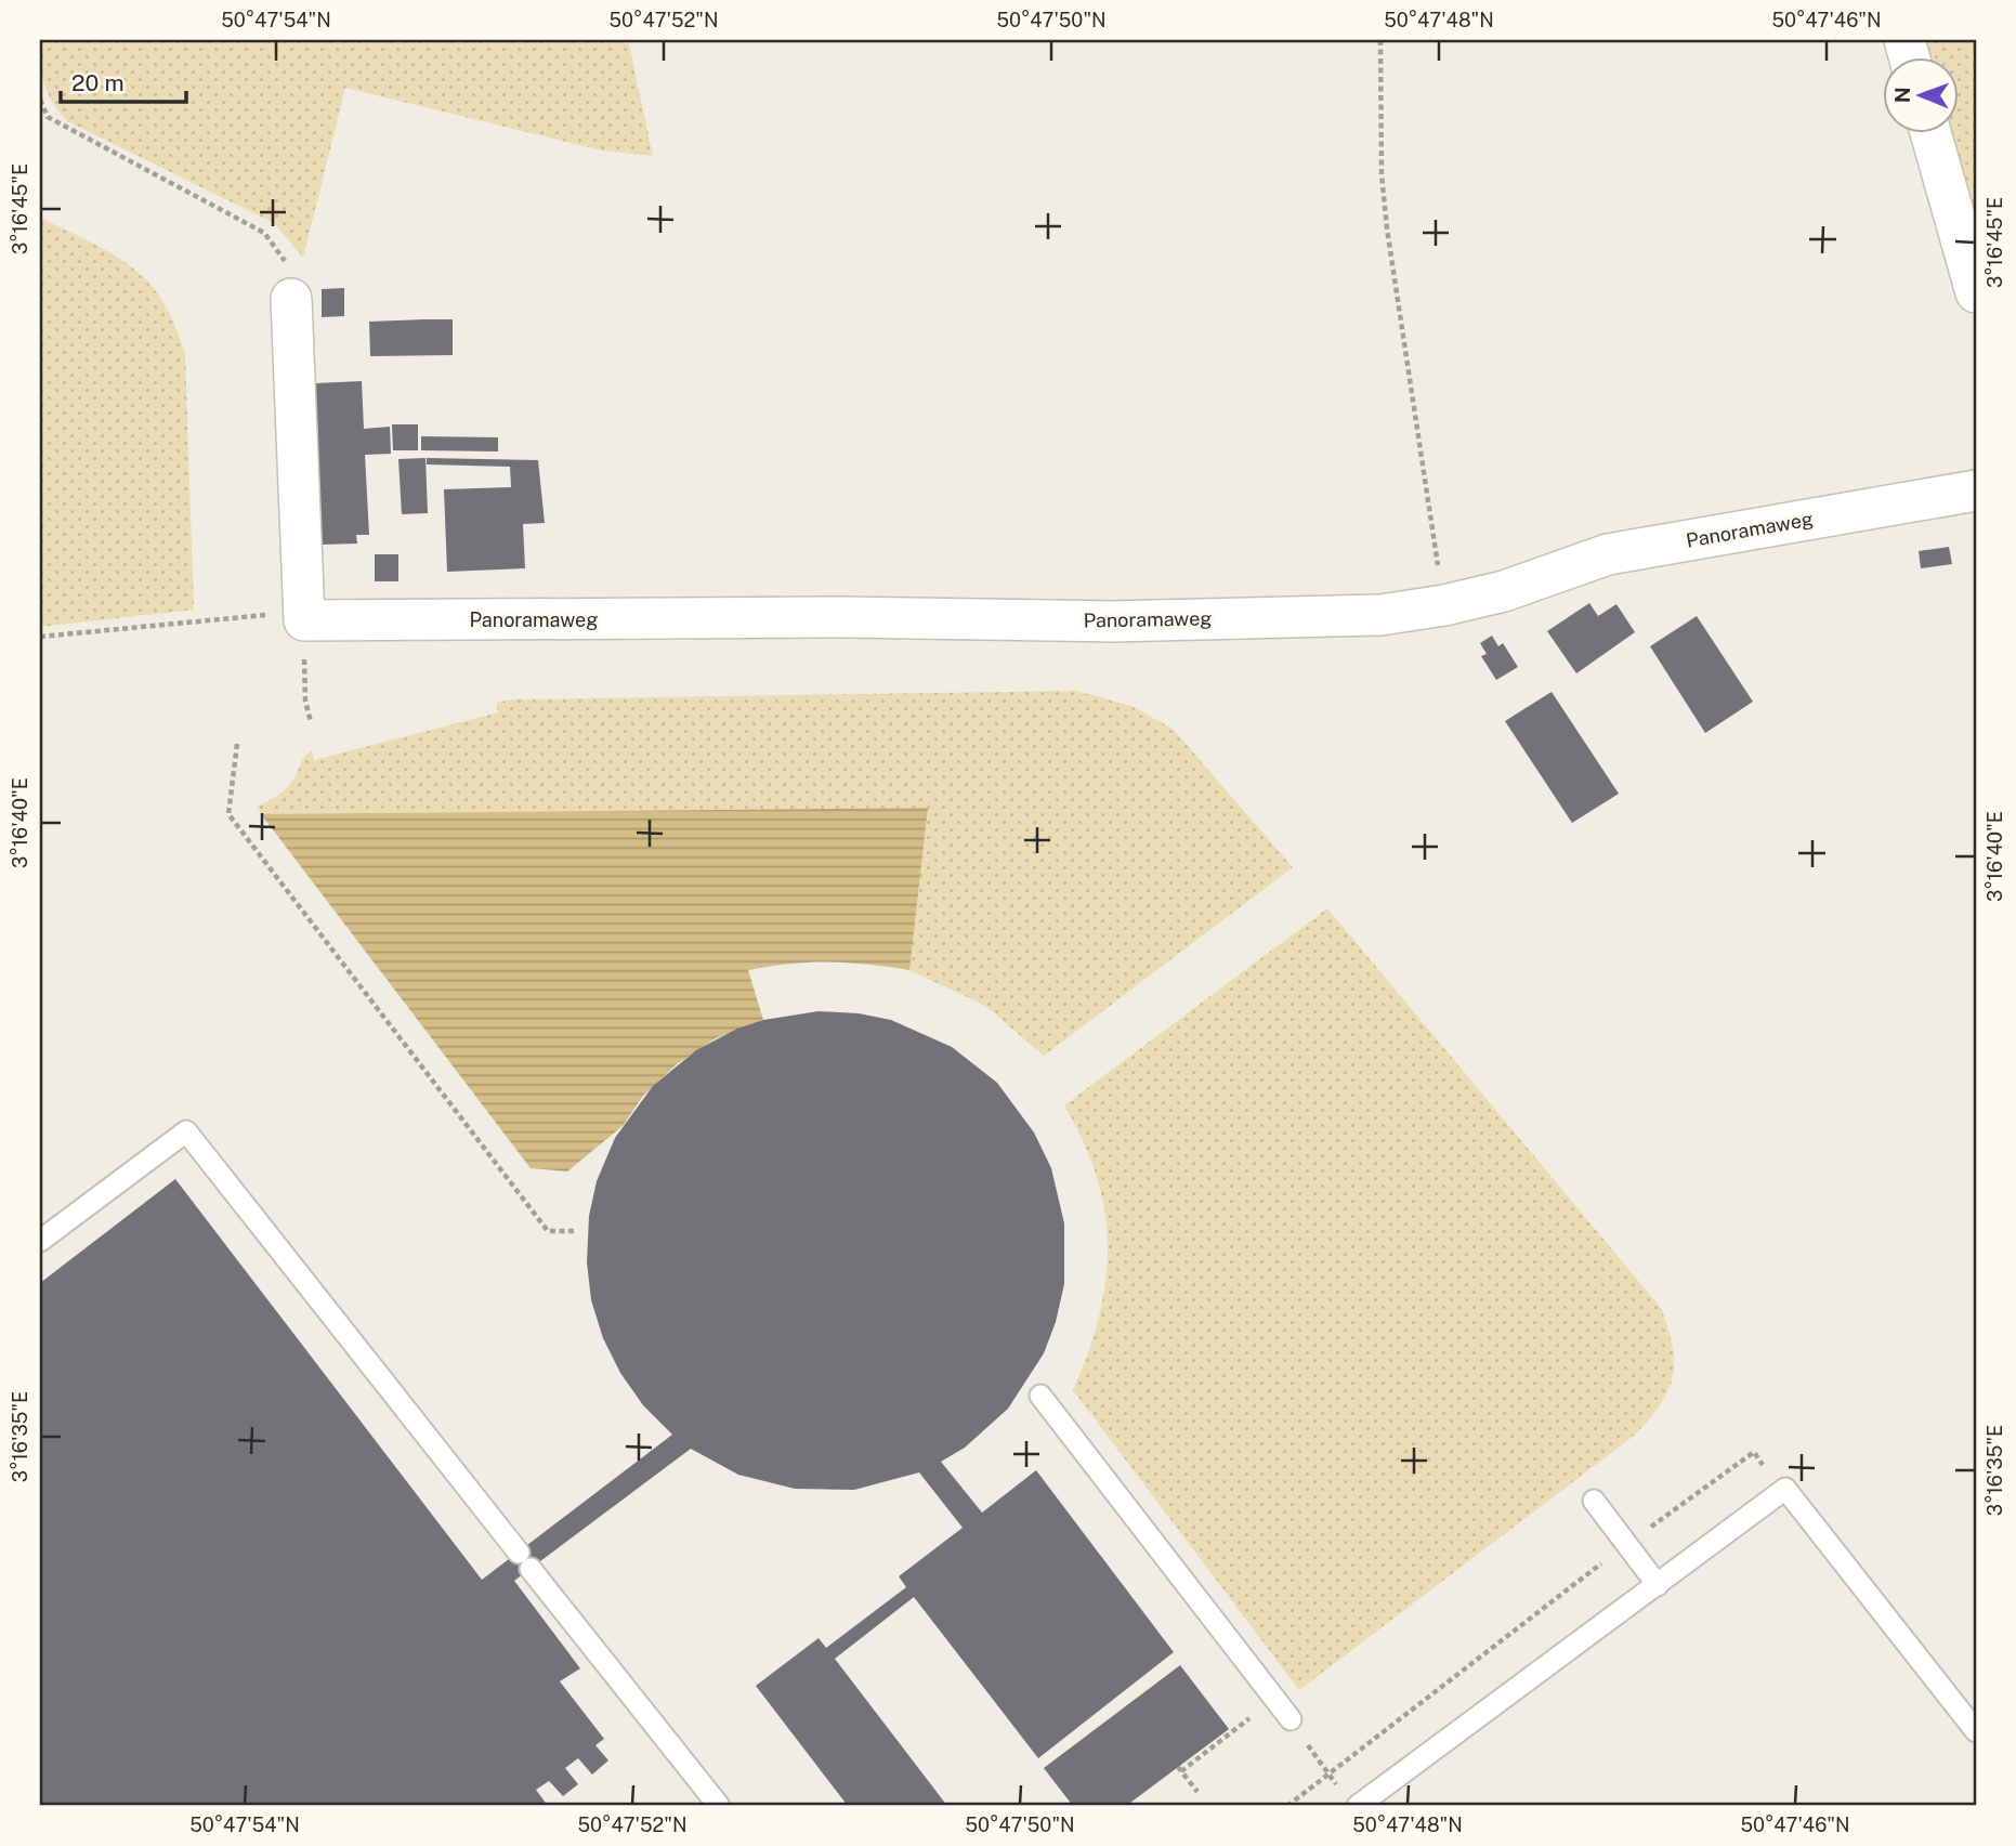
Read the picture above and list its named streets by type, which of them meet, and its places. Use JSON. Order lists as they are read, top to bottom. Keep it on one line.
{"streets":{"street":["Panoramaweg"]},"scale_bar":"20 m","north":"left","coordinates":["50°47'54\"N","50°47'52\"N","50°47'50\"N","50°47'48\"N","50°47'46\"N","3°16'45\"E","3°16'40\"E","3°16'35\"E"]}
